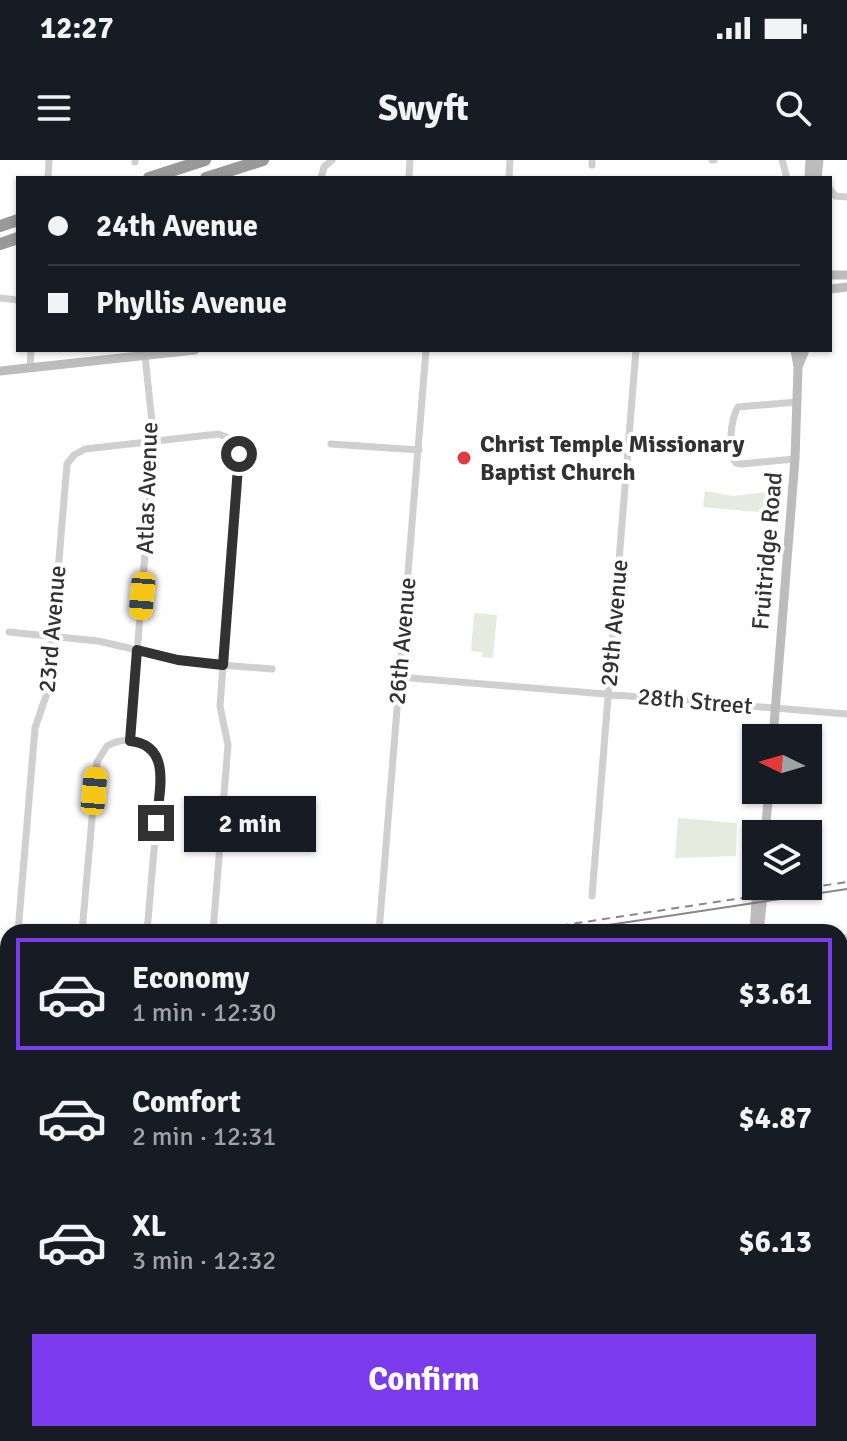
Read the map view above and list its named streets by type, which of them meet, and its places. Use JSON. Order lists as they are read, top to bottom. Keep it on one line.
{"streets":{"main road":["Fruitridge Road"],"street":["Atlas Avenue","29th Avenue","23rd Avenue","26th Avenue","28th Street"]},"crossings":[["Atlas Avenue","23rd Avenue"],["Fruitridge Road","28th Street"],["29th Avenue","28th Street"],["26th Avenue","28th Street"]],"places":["Christ Temple Missionary Baptist Church"],"north":"left","page":{"status":"12:27","header":"Swyft","banner":["24th Avenue","Phyllis Avenue"],"bubble":"2 min","list":[{"name":"Economy","note":"1 min · 12:30","value":"$3.61"},{"name":"Comfort","note":"2 min · 12:31","value":"$4.87"},{"name":"XL","note":"3 min · 12:32","value":"$6.13"}],"buttons":"Confirm"}}
